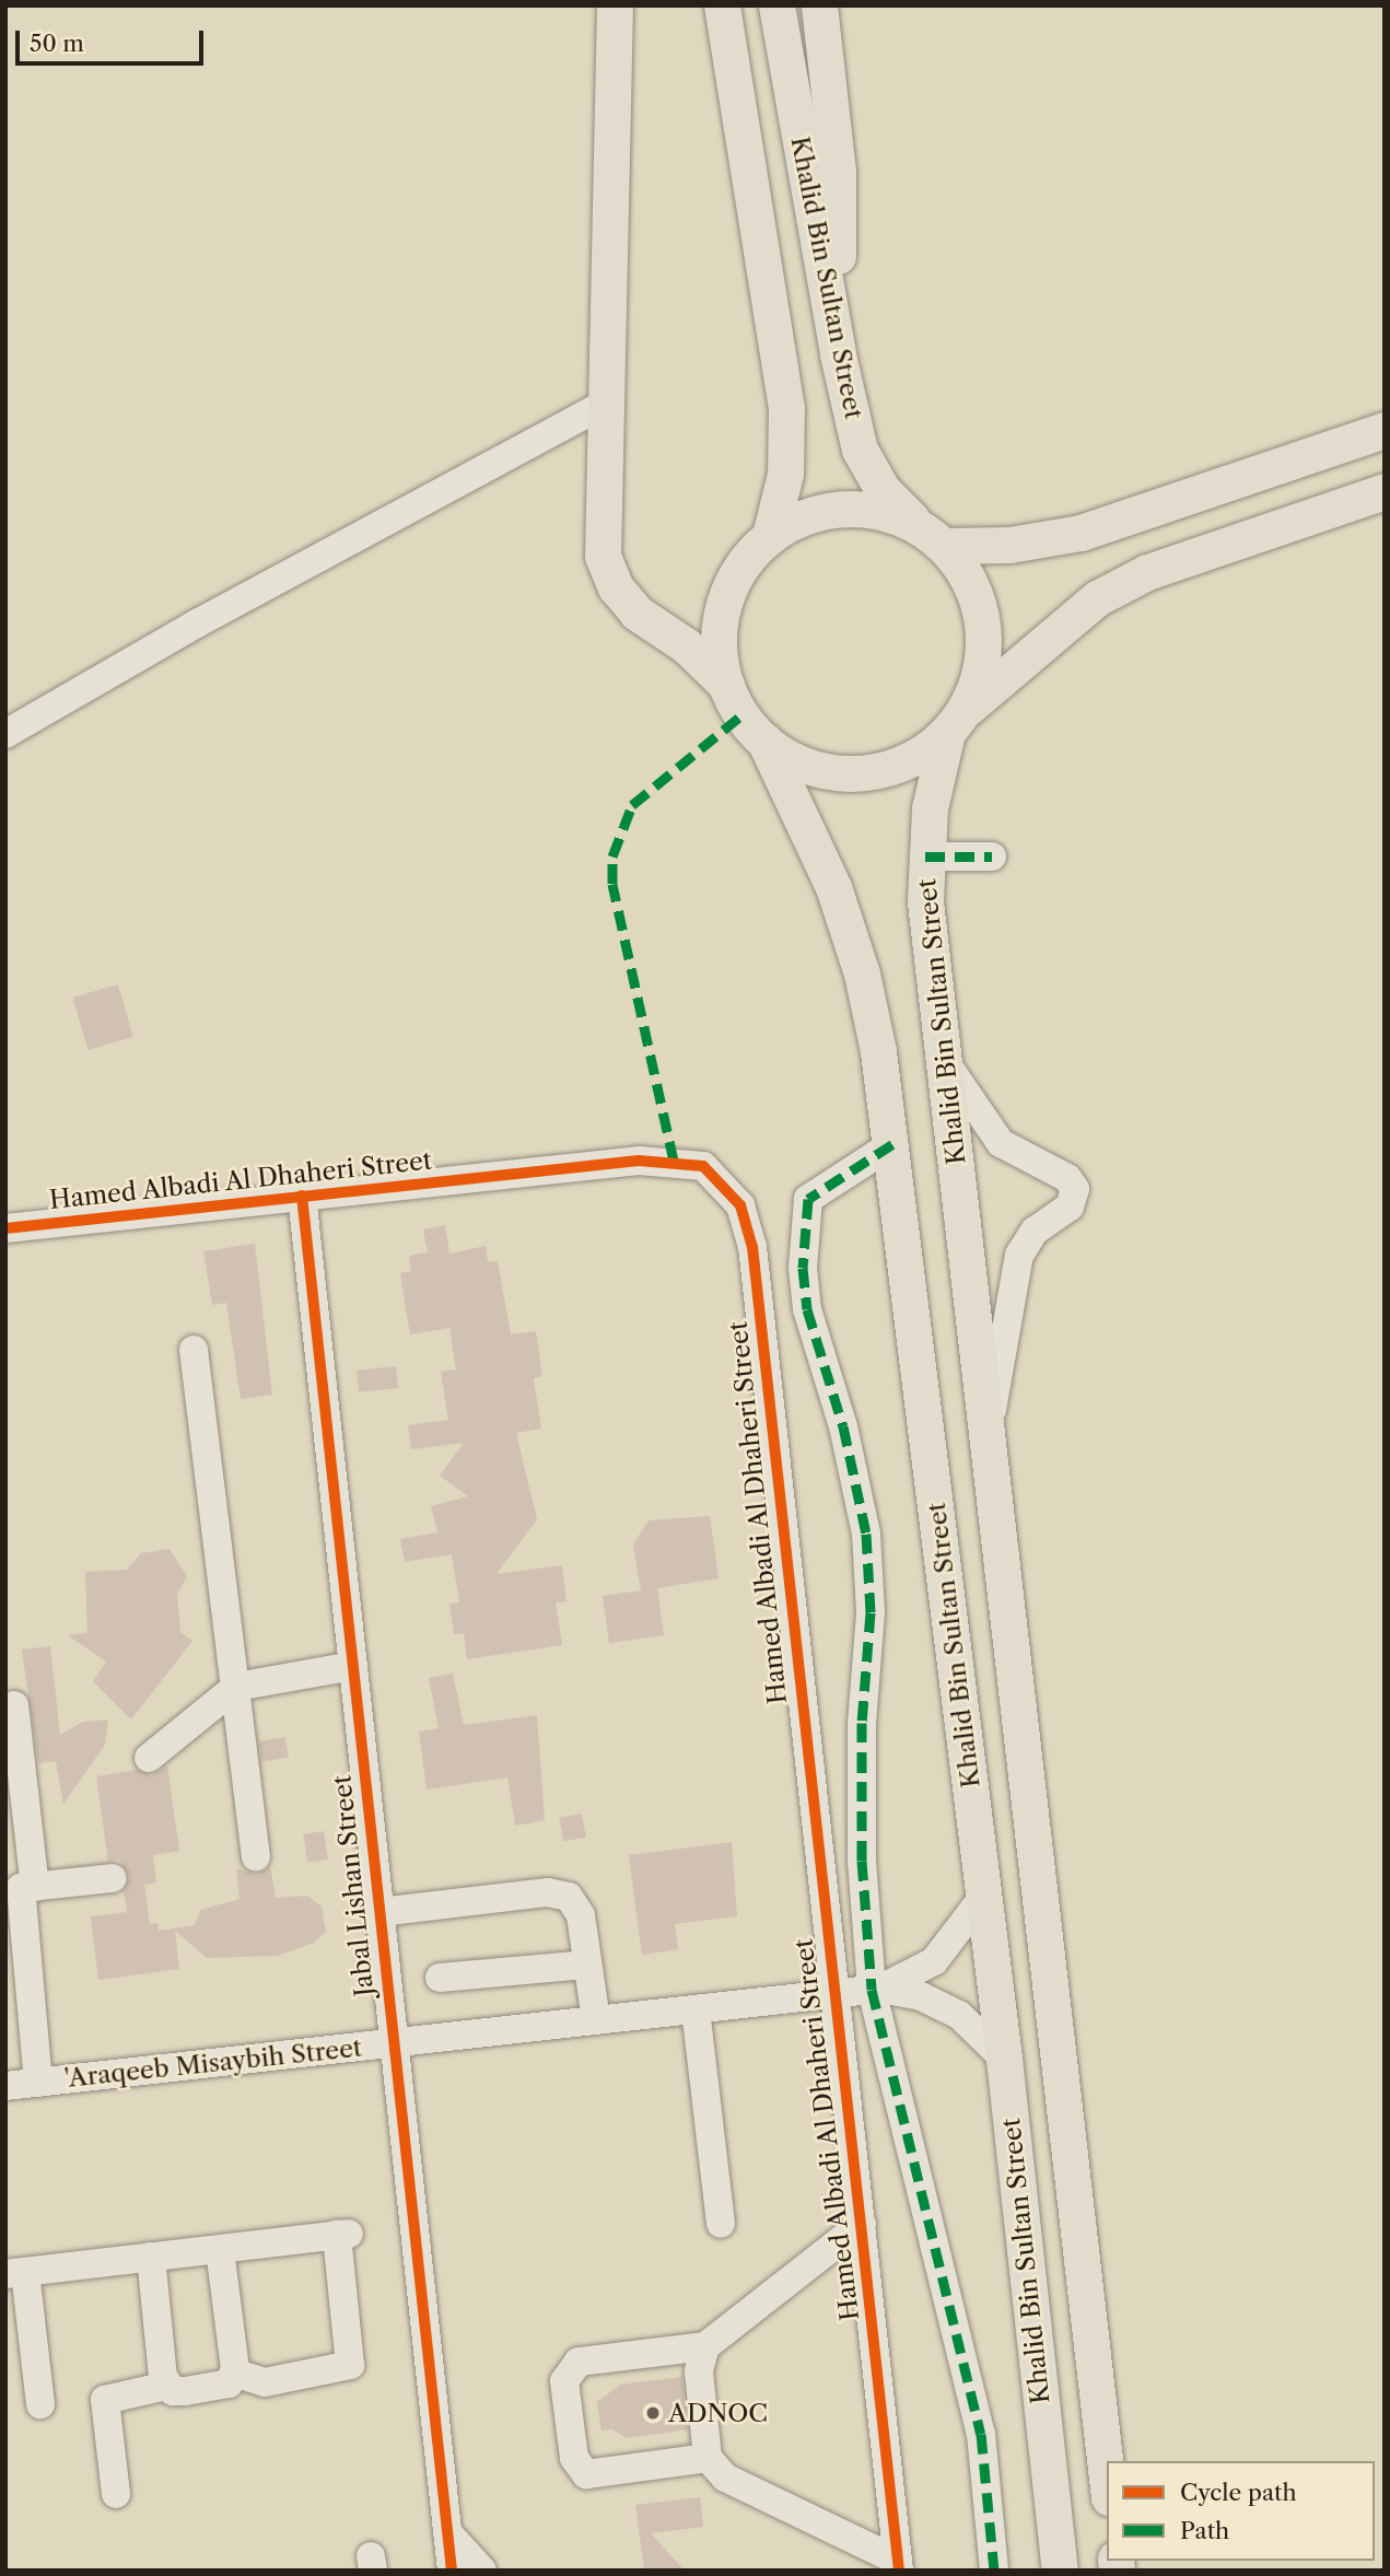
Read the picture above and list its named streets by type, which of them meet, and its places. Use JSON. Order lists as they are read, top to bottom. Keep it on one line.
{"streets":{"main road":["Khalid Bin Sultan Street"],"street":["Hamed Albadi Al Dhaheri Street","Jabal Lishan Street","'Araqeeb Misaybih Street"]},"crossings":[["Khalid Bin Sultan Street","'Araqeeb Misaybih Street"],["Hamed Albadi Al Dhaheri Street","Jabal Lishan Street"],["Hamed Albadi Al Dhaheri Street","'Araqeeb Misaybih Street"],["Jabal Lishan Street","'Araqeeb Misaybih Street"]],"places":["ADNOC"],"legend":["Cycle path","Path"],"scale_bar":"50 m"}
